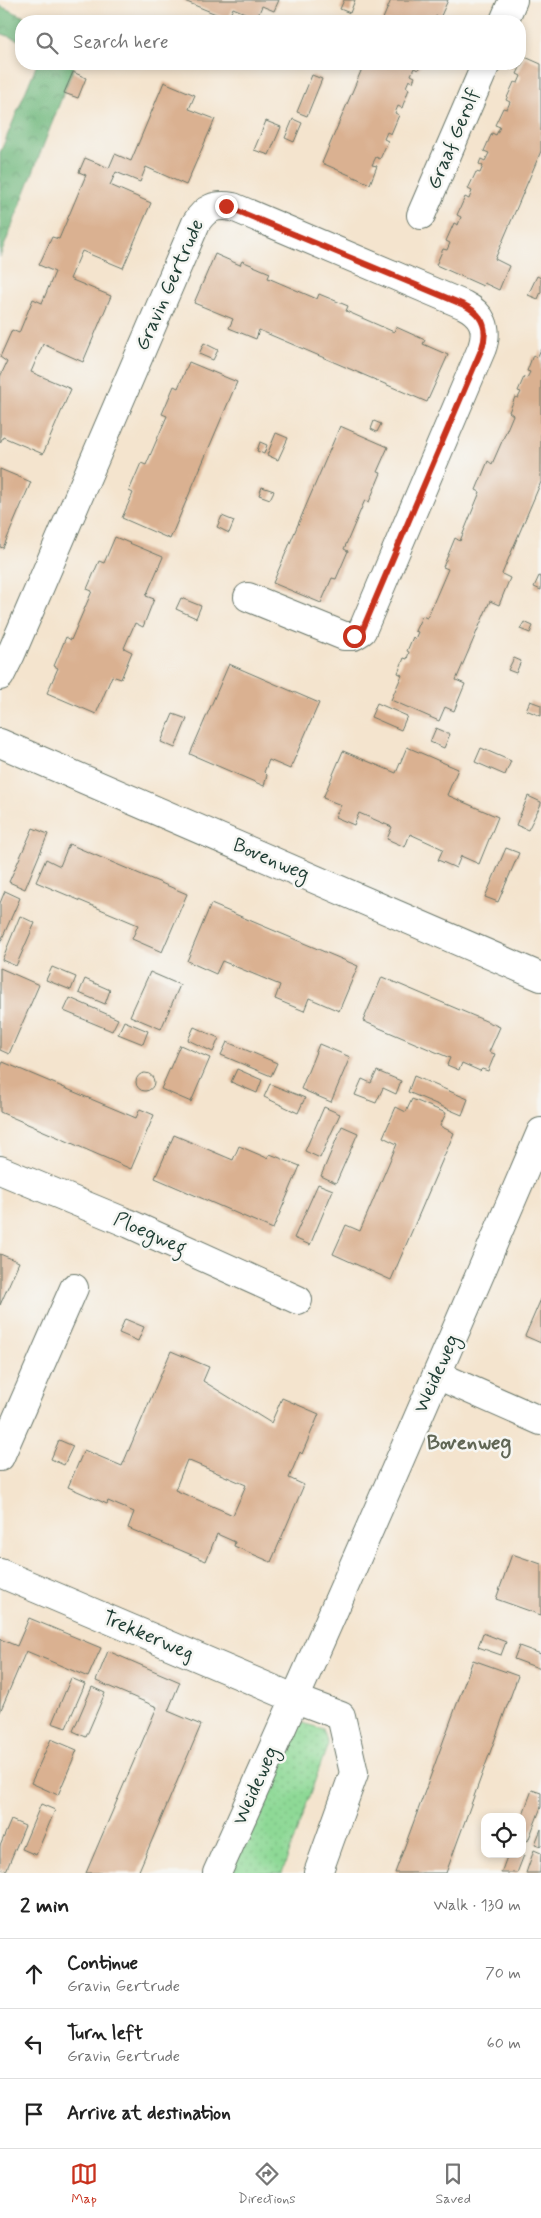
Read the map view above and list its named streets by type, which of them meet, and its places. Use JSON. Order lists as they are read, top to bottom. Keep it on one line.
{"streets":{"street":["Graaf Gerolf","Gravin Gertrude","Bovenweg","Ploegweg","Weideweg","Trekkerweg"]},"crossings":[["Weideweg","Trekkerweg"]],"districts":["Bovenweg"],"page":{"search":"Search here","heading":["2 min","Walk · 130 m"],"list":[["Continue","Gravin Gertrude","70 m"],["Turn left","Gravin Gertrude","60 m"],"Arrive at destination"],"nav":["Map","Directions","Saved"]}}
